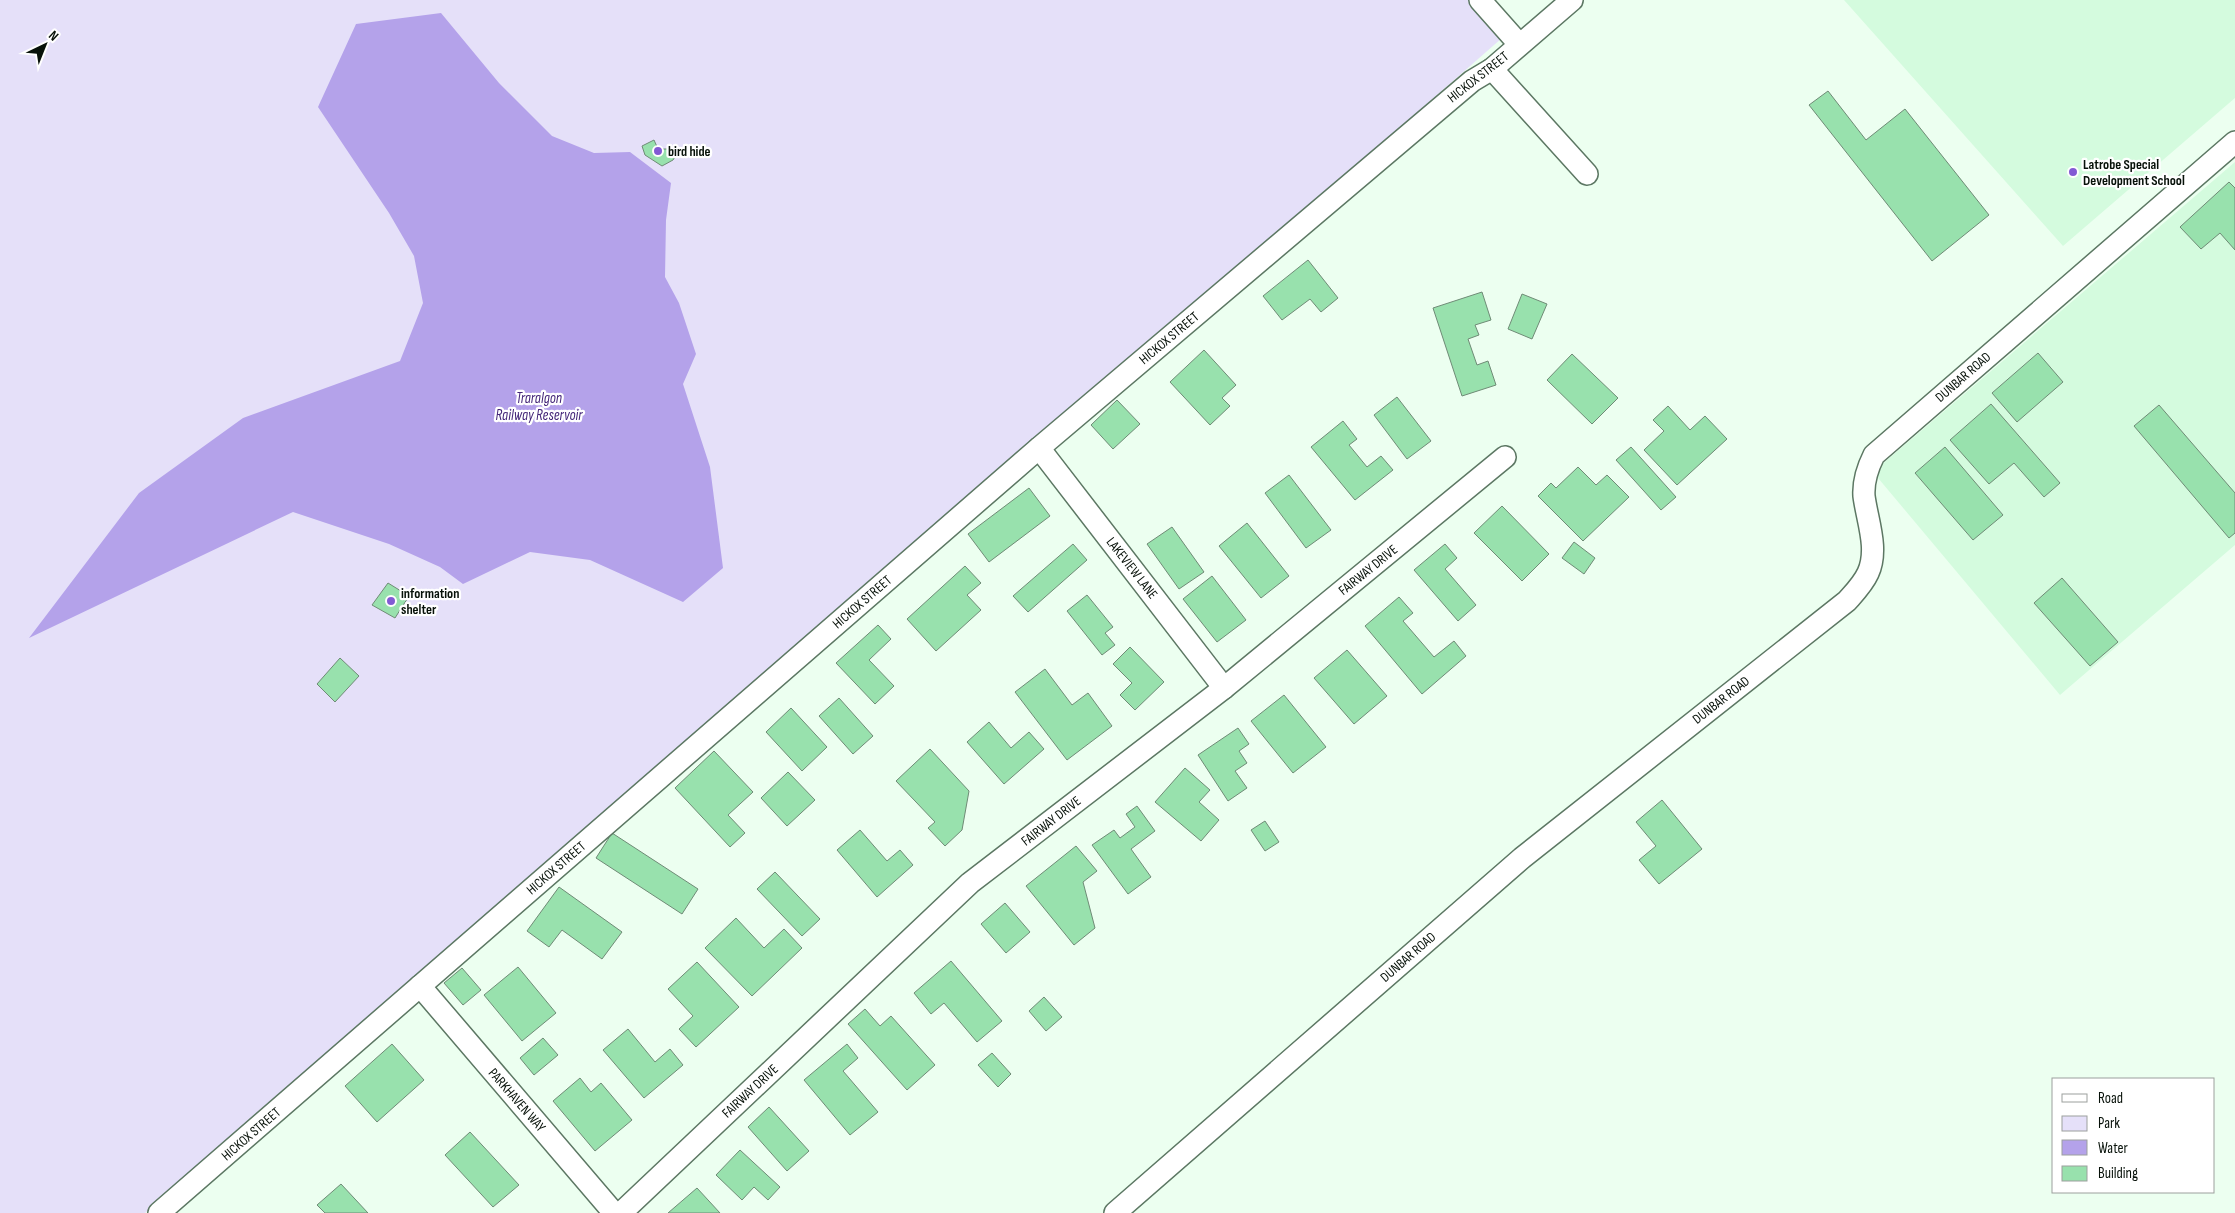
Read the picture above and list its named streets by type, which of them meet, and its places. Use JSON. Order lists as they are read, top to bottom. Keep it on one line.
{"streets":{"street":["HICKOX STREET","DUNBAR ROAD","LAKEVIEW LANE","FAIRWAY DRIVE","PARKHAVEN WAY"]},"crossings":[["HICKOX STREET","LAKEVIEW LANE"],["HICKOX STREET","PARKHAVEN WAY"],["LAKEVIEW LANE","FAIRWAY DRIVE"]],"water":["Traralgon Railway Reservoir"],"places":["bird hide","Latrobe Special Development School","information shelter"],"legend":["Road","Park","Water","Building"],"north":"top right"}
